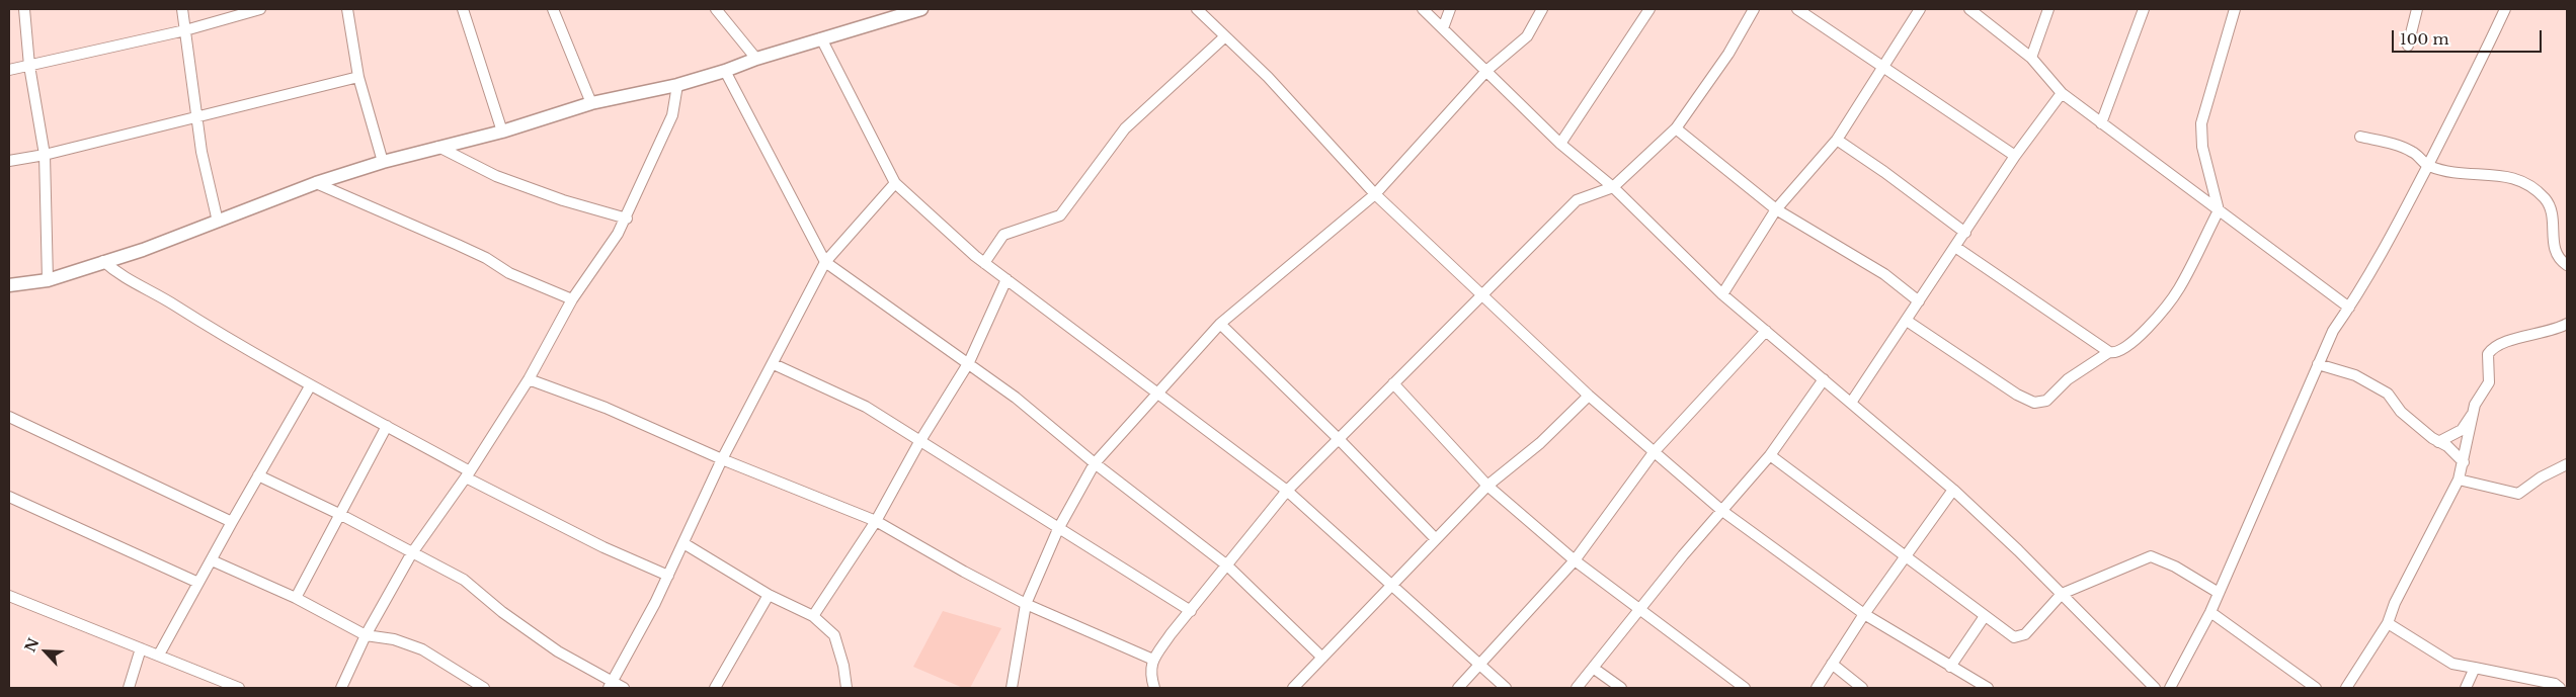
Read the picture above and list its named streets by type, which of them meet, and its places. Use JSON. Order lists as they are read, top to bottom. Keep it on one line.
{"scale_bar":"100 m","north":"top left"}
